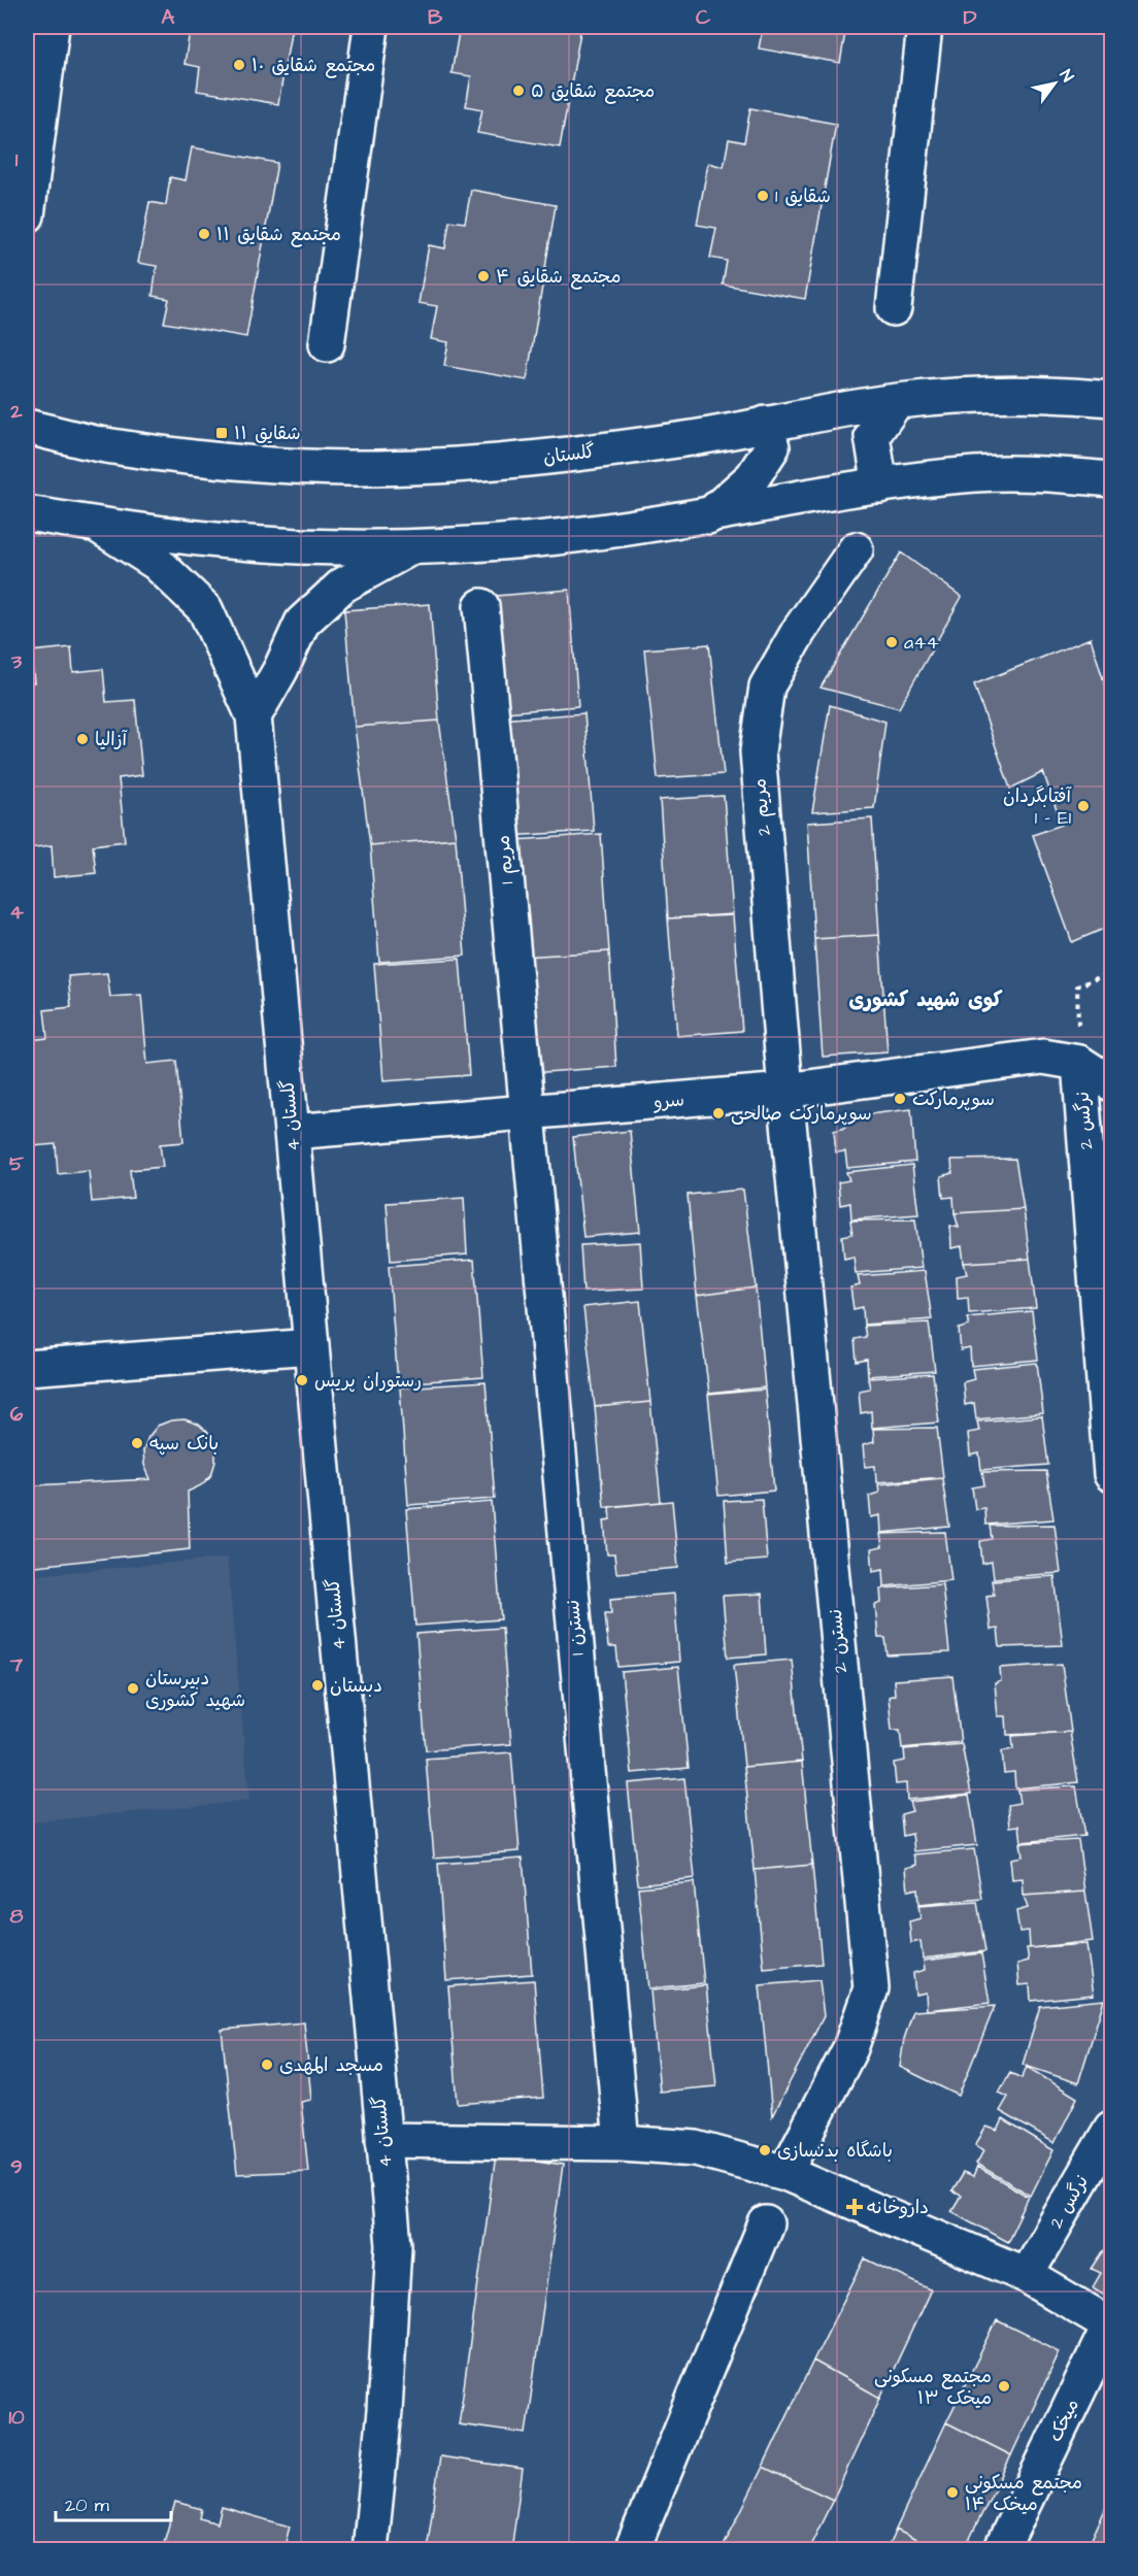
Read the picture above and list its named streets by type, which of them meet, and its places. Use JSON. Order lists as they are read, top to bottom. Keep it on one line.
{"streets":{"street":["گلستان","مریم 2","مریم 1","سرو","گلستان 4","نرگس 2","نسترن 1","نسترن 2","میخک"]},"crossings":[["مریم 2","سرو"],["مریم 2","نسترن 2"],["مریم 1","سرو"],["مریم 1","نسترن 1"],["سرو","گلستان 4"],["سرو","نرگس 2"],["سرو","نسترن 1"],["سرو","نسترن 2"]],"districts":["کوی شهید کشوری"],"places":{"other":["مجتمع شقایق ۱۰","مجتمع شقایق ۵","شقایق 1","مجتمع شقایق ۱۱","مجتمع شقایق ۴","a44","آزالیا","آفتابگردان 1 - E1","سوپرمارکت","سوپرمارکت صالحی","رستوران پریس","بانک سپه","دبستان","دبیرستان شهید کشوری","مسجد المهدی","باشگاه بدنسازی","مجتمع مسکونی میخک ۱۳","مجتمع مسکونی میخک ۱۴"],"transit":["شقایق ۱۱"],"health":["داروخانه"]},"scale_bar":"20 m","north":"top right","grid":{"columns":["A","B","C","D"],"rows":["1","2","3","4","5","6","7","8","9","10"]}}
